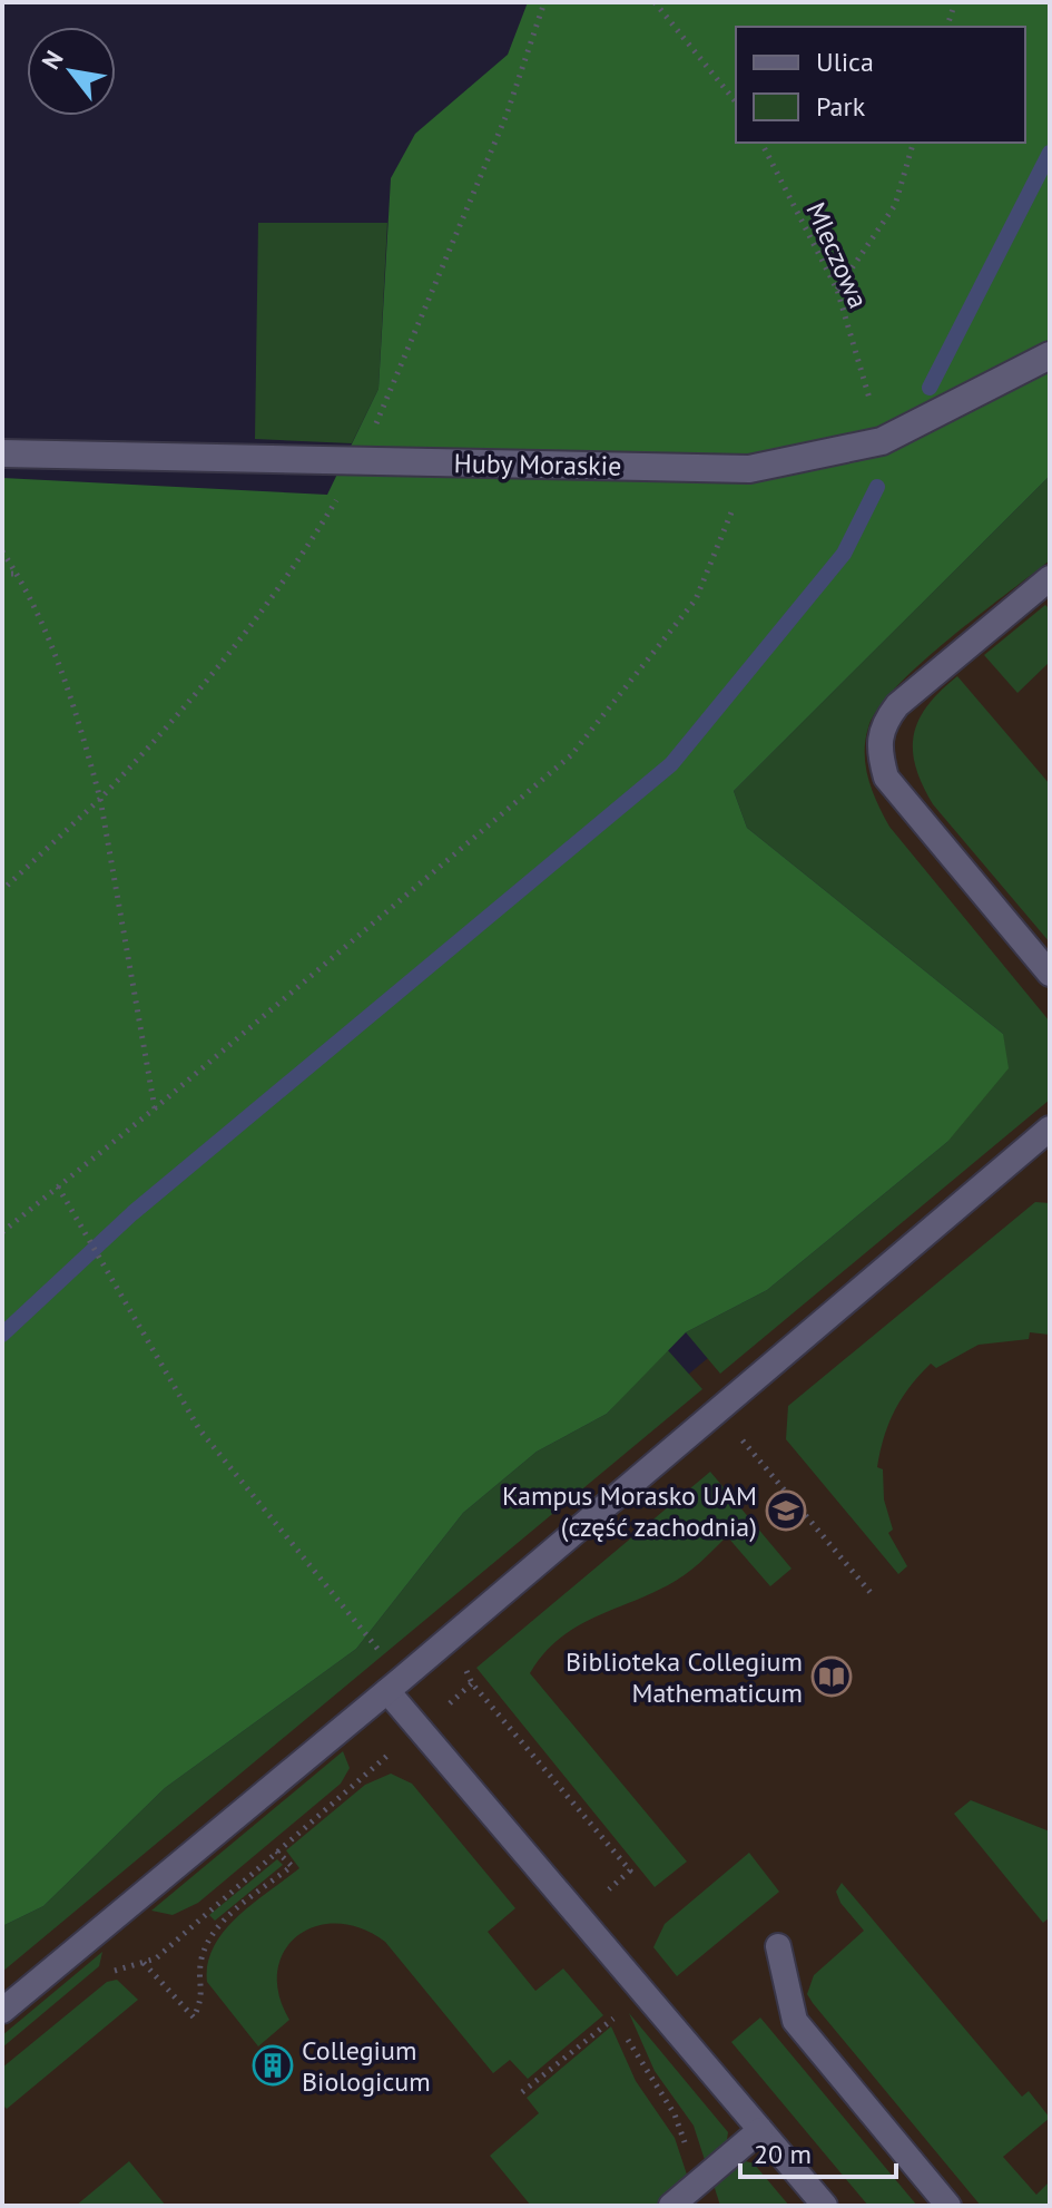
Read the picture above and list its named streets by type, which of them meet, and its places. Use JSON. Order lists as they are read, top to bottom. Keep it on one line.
{"streets":{"street":["Huby Moraskie"],"path":["Mleczowa"]},"crossings":[["Mleczowa","Huby Moraskie"]],"places":{"school or university":["Kampus Morasko UAM (część zachodnia)"],"library":["Biblioteka Collegium Mathematicum"],"building":["Collegium Biologicum"]},"legend":["Ulica","Park"],"scale_bar":"20 m","north":"top left"}
